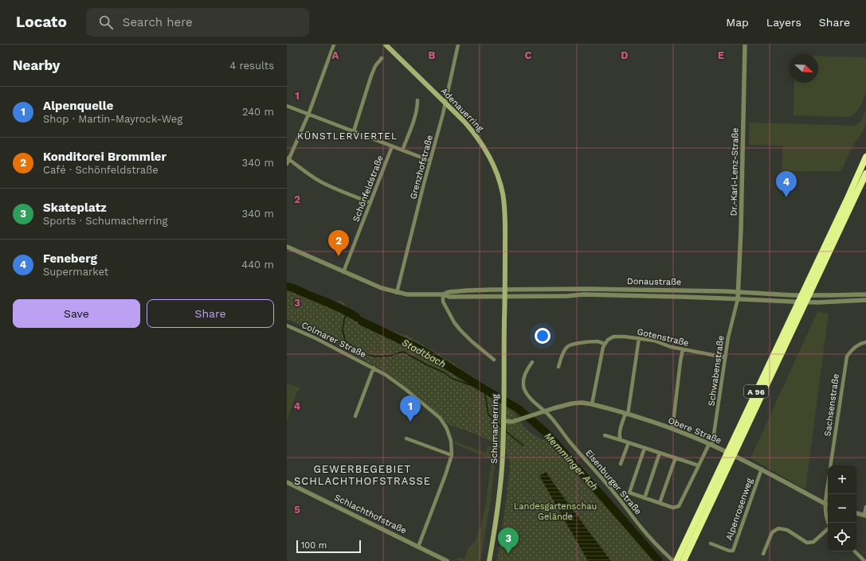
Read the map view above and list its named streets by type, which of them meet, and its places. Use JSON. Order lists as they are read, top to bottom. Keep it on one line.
{"streets":{"highway":["A 96"],"main road":["Adenauerring","Schumacherring"],"street":["Grenzhofstraße","Dr.-Karl-Lenz-Straße","Schönfeldstraße","Donaustraße","Gotenstraße","Colmarer Straße","Schwabenstraße","Sachsenstraße","Obere Straße","Eisenburger Straße","Alpenrosenweg","Schlachthofstraße"]},"crossings":[["Adenauerring","Grenzhofstraße"],["Adenauerring","Donaustraße"],["Adenauerring","Schumacherring"],["Grenzhofstraße","Donaustraße"],["Dr.-Karl-Lenz-Straße","Donaustraße"],["Dr.-Karl-Lenz-Straße","Schwabenstraße"],["Schönfeldstraße","Donaustraße"],["Donaustraße","Schwabenstraße"],["Donaustraße","Schumacherring"],["Gotenstraße","Schwabenstraße"],["Schwabenstraße","Obere Straße"],["A 96","Eisenburger Straße"],["Sachsenstraße","Obere Straße"],["Schumacherring","Obere Straße"],["Obere Straße","Eisenburger Straße"],["Obere Straße","Alpenrosenweg"]],"districts":["KÜNSTLERVIERTEL","GEWERBEGEBIET SCHLACHTHOFSTRASSE"],"water":["Stadtbach","Memminger Ach"],"parks":["Landesgartenschau Gelände"],"scale_bar":"100 m","north":"bottom right","page":{"header":"Locato","search":"Search here","nav":["Map","Layers","Share"],"heading":["Nearby","4 results"],"list":[{"mark":"1","name":"Alpenquelle","note":"Shop · Martin-Mayrock-Weg","value":"240 m"},{"mark":"2","name":"Konditorei Brommler","note":"Café · Schönfeldstraße","value":"340 m"},{"mark":"3","name":"Skateplatz","note":"Sports · Schumacherring","value":"340 m"},{"mark":"4","name":"Feneberg","note":"Supermarket","value":"440 m"}],"pins":["4","2","1","3"],"buttons":["Save","Share"],"map_buttons":["+","−"],"scale":"100 m"},"grid":{"columns":["A","B","C","D","E"],"rows":["1","2","3","4","5"]}}
